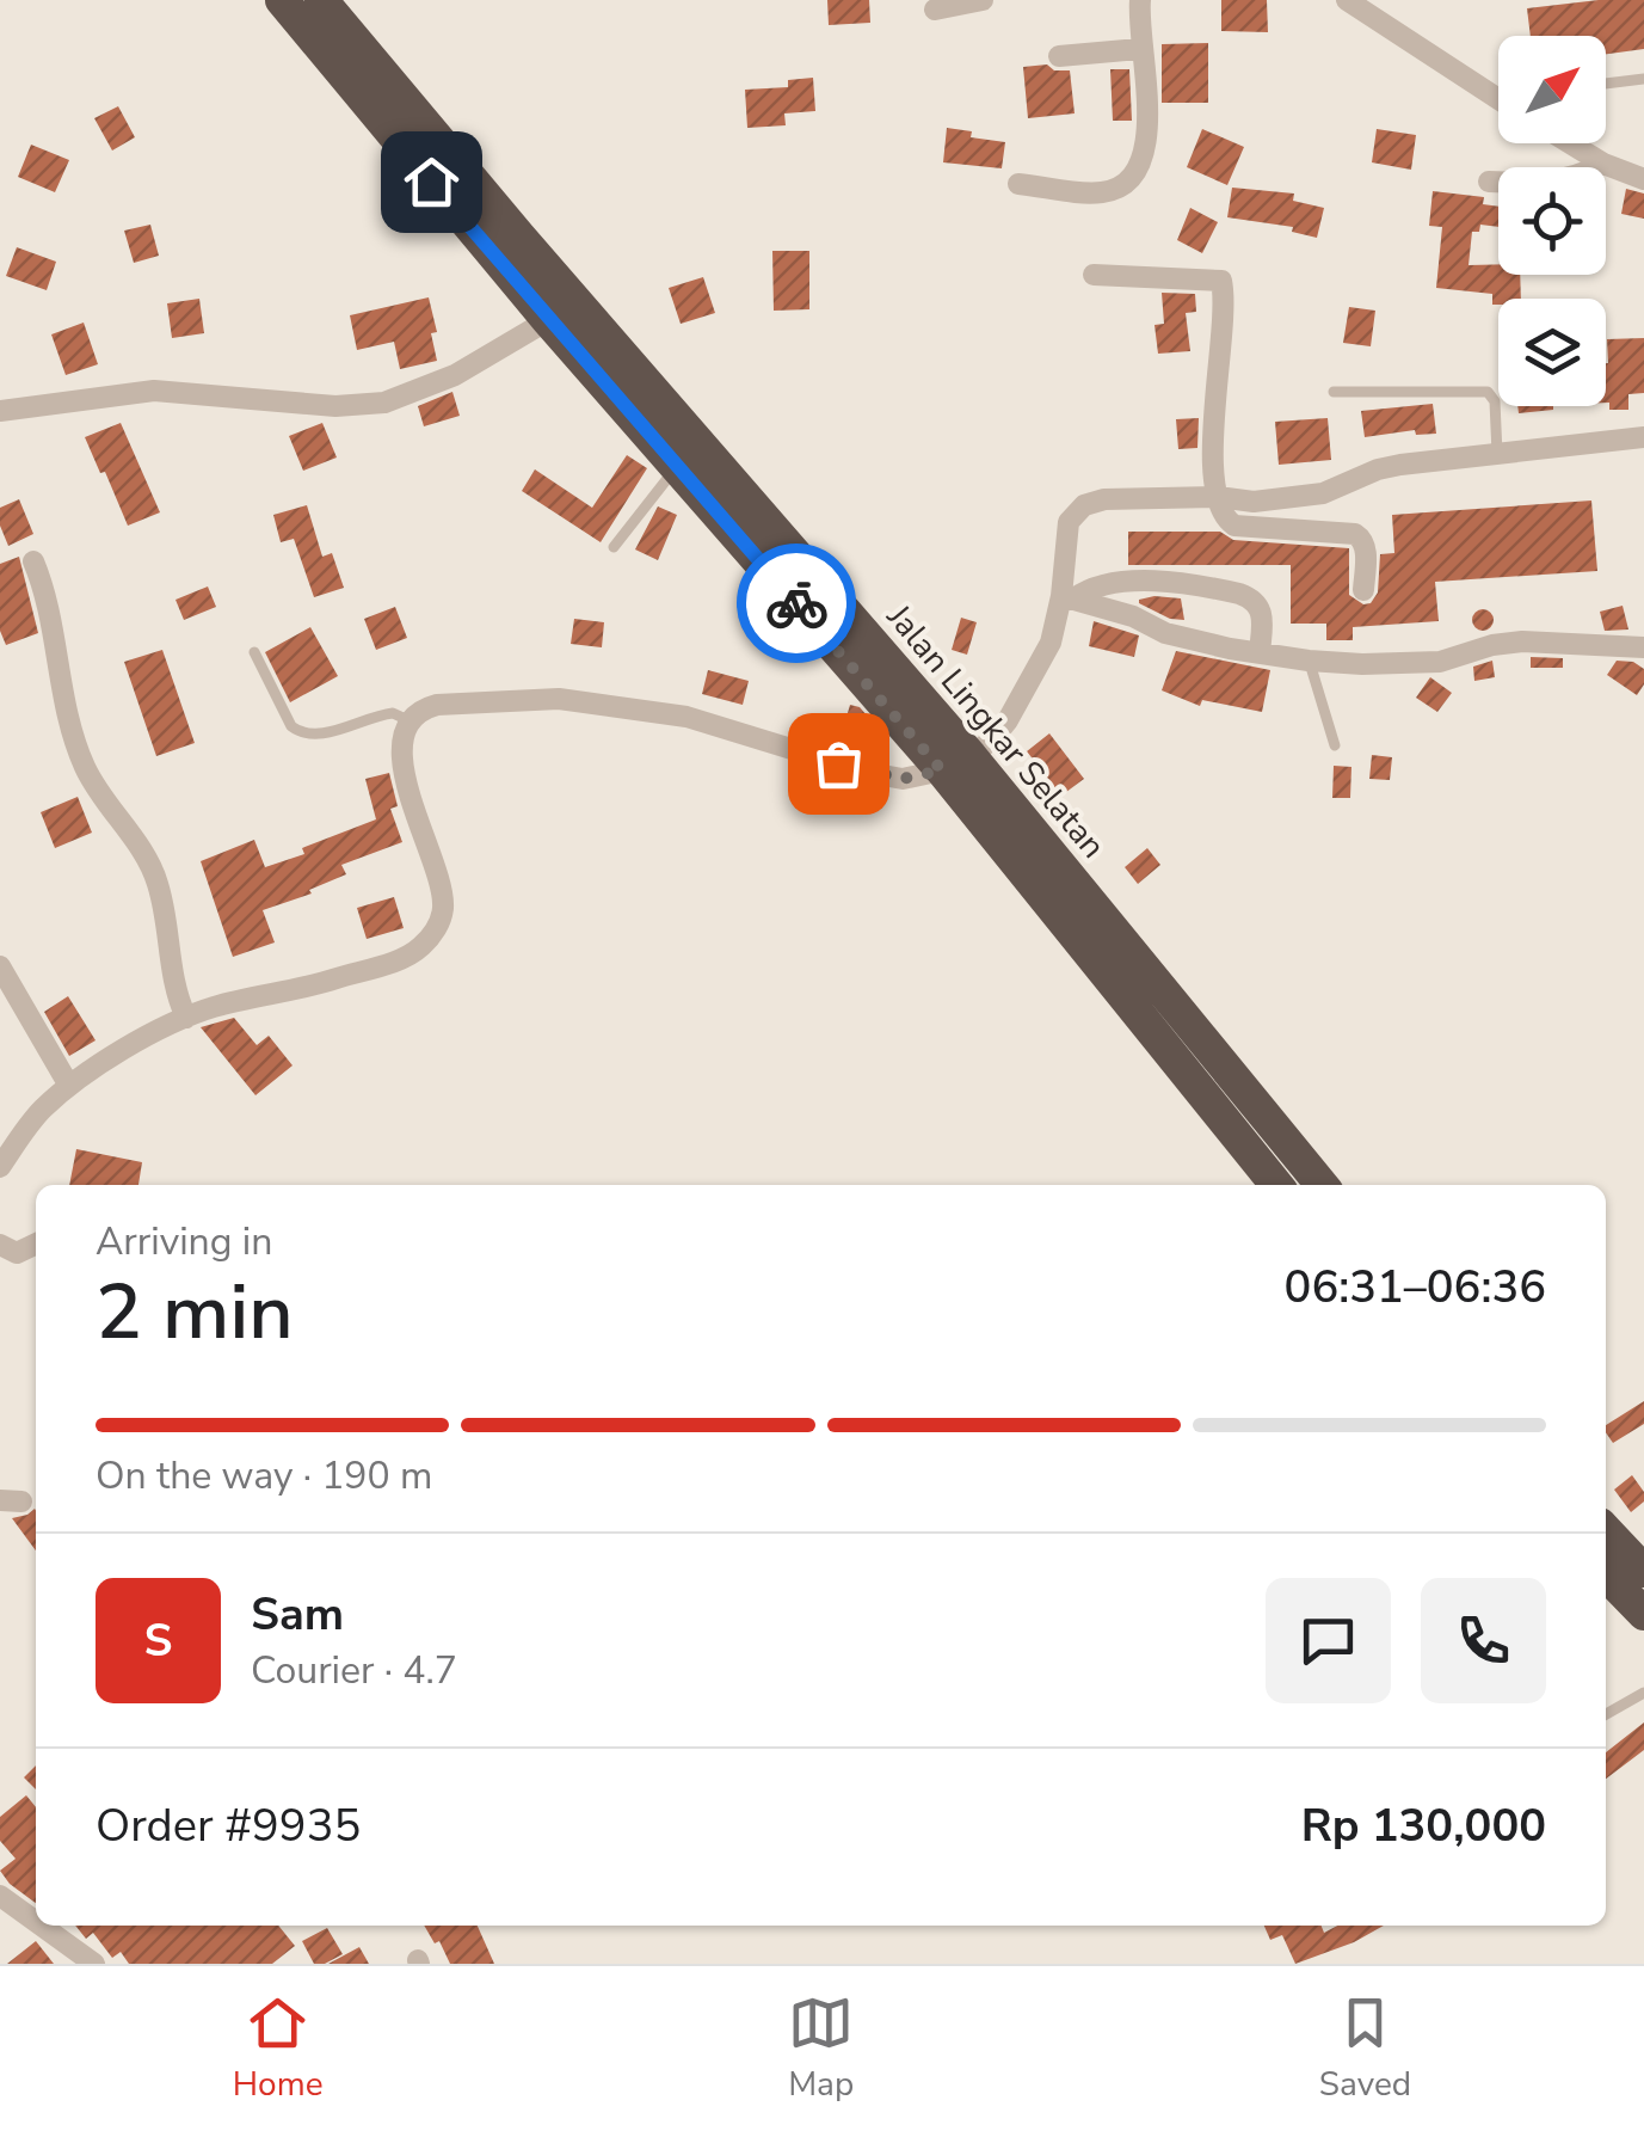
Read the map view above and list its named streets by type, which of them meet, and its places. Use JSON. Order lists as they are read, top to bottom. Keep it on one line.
{"streets":{"highway":["Jalan Lingkar Selatan"]},"north":"top right","page":{"heading":["2 min","Arriving in","06:31–06:36"],"panel":["Sam","Courier · 4.7","Order #9935","Rp 130,000"],"bar":"On the way · 190 m","round":"S","tabs":["Home","Map","Saved"]}}
